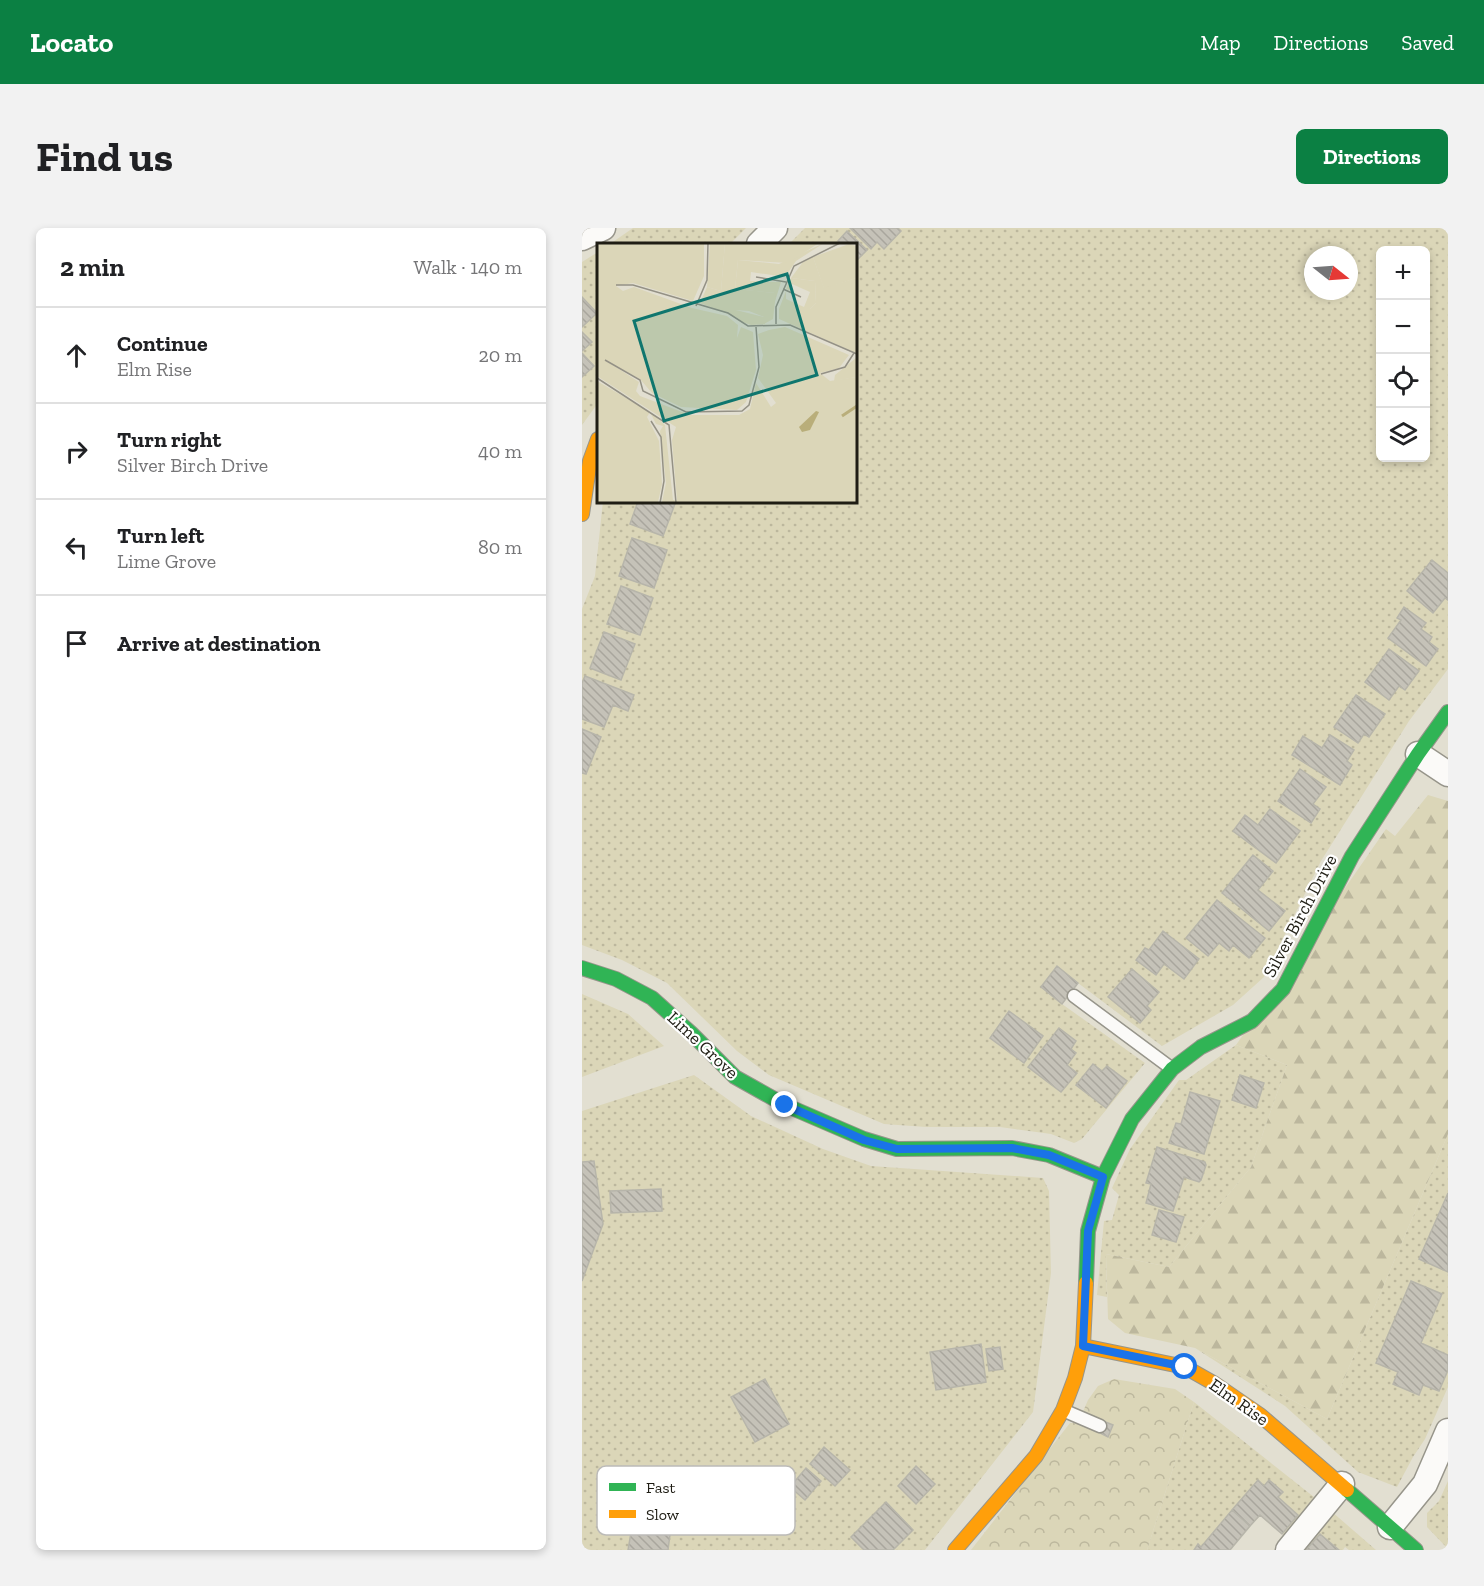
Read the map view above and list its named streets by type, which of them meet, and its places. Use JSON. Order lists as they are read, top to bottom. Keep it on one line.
{"streets":{"street":["Silver Birch Drive","Lime Grove","Elm Rise"]},"crossings":[["Silver Birch Drive","Lime Grove"],["Silver Birch Drive","Elm Rise"]],"legend":["Fast","Slow"],"north":"right","page":{"header":"Locato","nav":["Map","Directions","Saved"],"buttons":"Directions","title":"Find us","heading":["2 min","Walk · 140 m"],"map_buttons":["+","−"],"list":[["Continue","Elm Rise","20 m"],["Turn right","Silver Birch Drive","40 m"],["Turn left","Lime Grove","80 m"],"Arrive at destination"]}}
